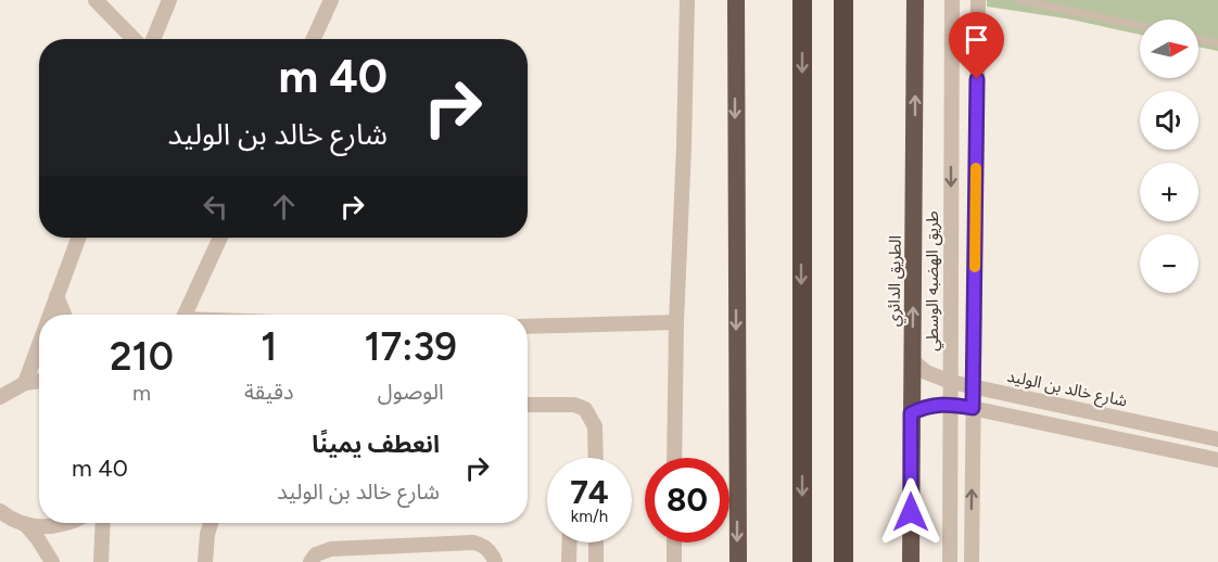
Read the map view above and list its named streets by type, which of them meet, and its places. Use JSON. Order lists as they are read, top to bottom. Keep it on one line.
{"streets":{"highway":["الطريق الدائري"],"street":["طريق الهضبه الوسطي","شارع خالد بن الوليد"]},"crossings":[["الطريق الدائري","شارع خالد بن الوليد"],["طريق الهضبه الوسطي","شارع خالد بن الوليد"]],"north":"right","page":{"map_buttons":["+","−"],"turn":["40 m","شارع خالد بن الوليد"],"eta":["17:39","الوصول","1","دقيقة","210","m"],"list":[{"name":"انعطف يمينًا","note":"شارع خالد بن الوليد","value":"40 m"}],"speed":"74 km/h","limit":"80"}}
